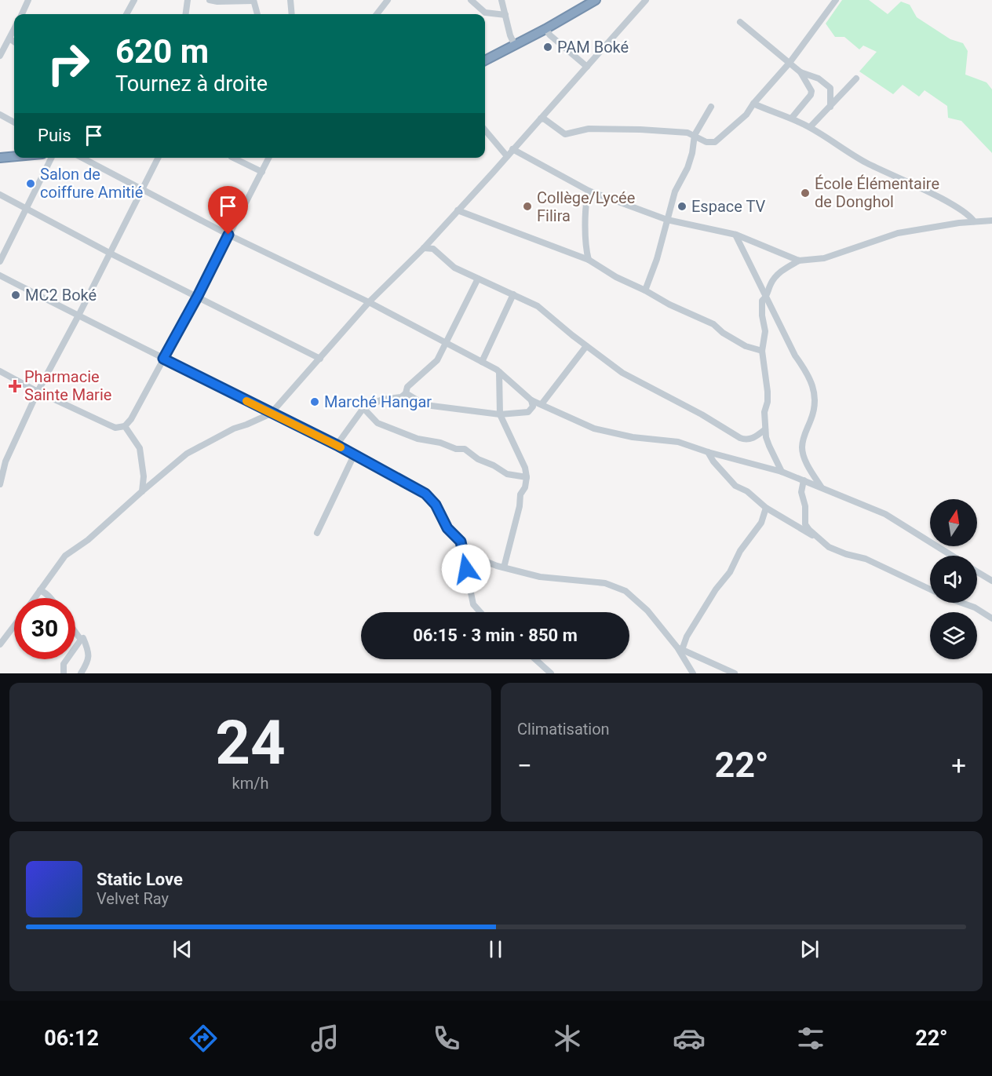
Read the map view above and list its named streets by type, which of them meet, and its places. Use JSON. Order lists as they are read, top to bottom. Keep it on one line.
{"places":{"other":["PAM Boké","Salon de coiffure Amitié","École Élémentaire de Donghol","Collège/Lycée Filira","Espace TV","MC2 Boké","Marché Hangar"],"health":["Pharmacie Sainte Marie"]},"north":"top","page":{"turn":["620 m","Tournez à droite"],"then":"Puis","limit":"30","trip":"06:15 · 3 min · 850 m","tile":[["24","km/h"],"Climatisation"],"heat":["−","22°","+"],"song":["Static Love","Velvet Ray"],"tabs":["06:12","22°"]}}
